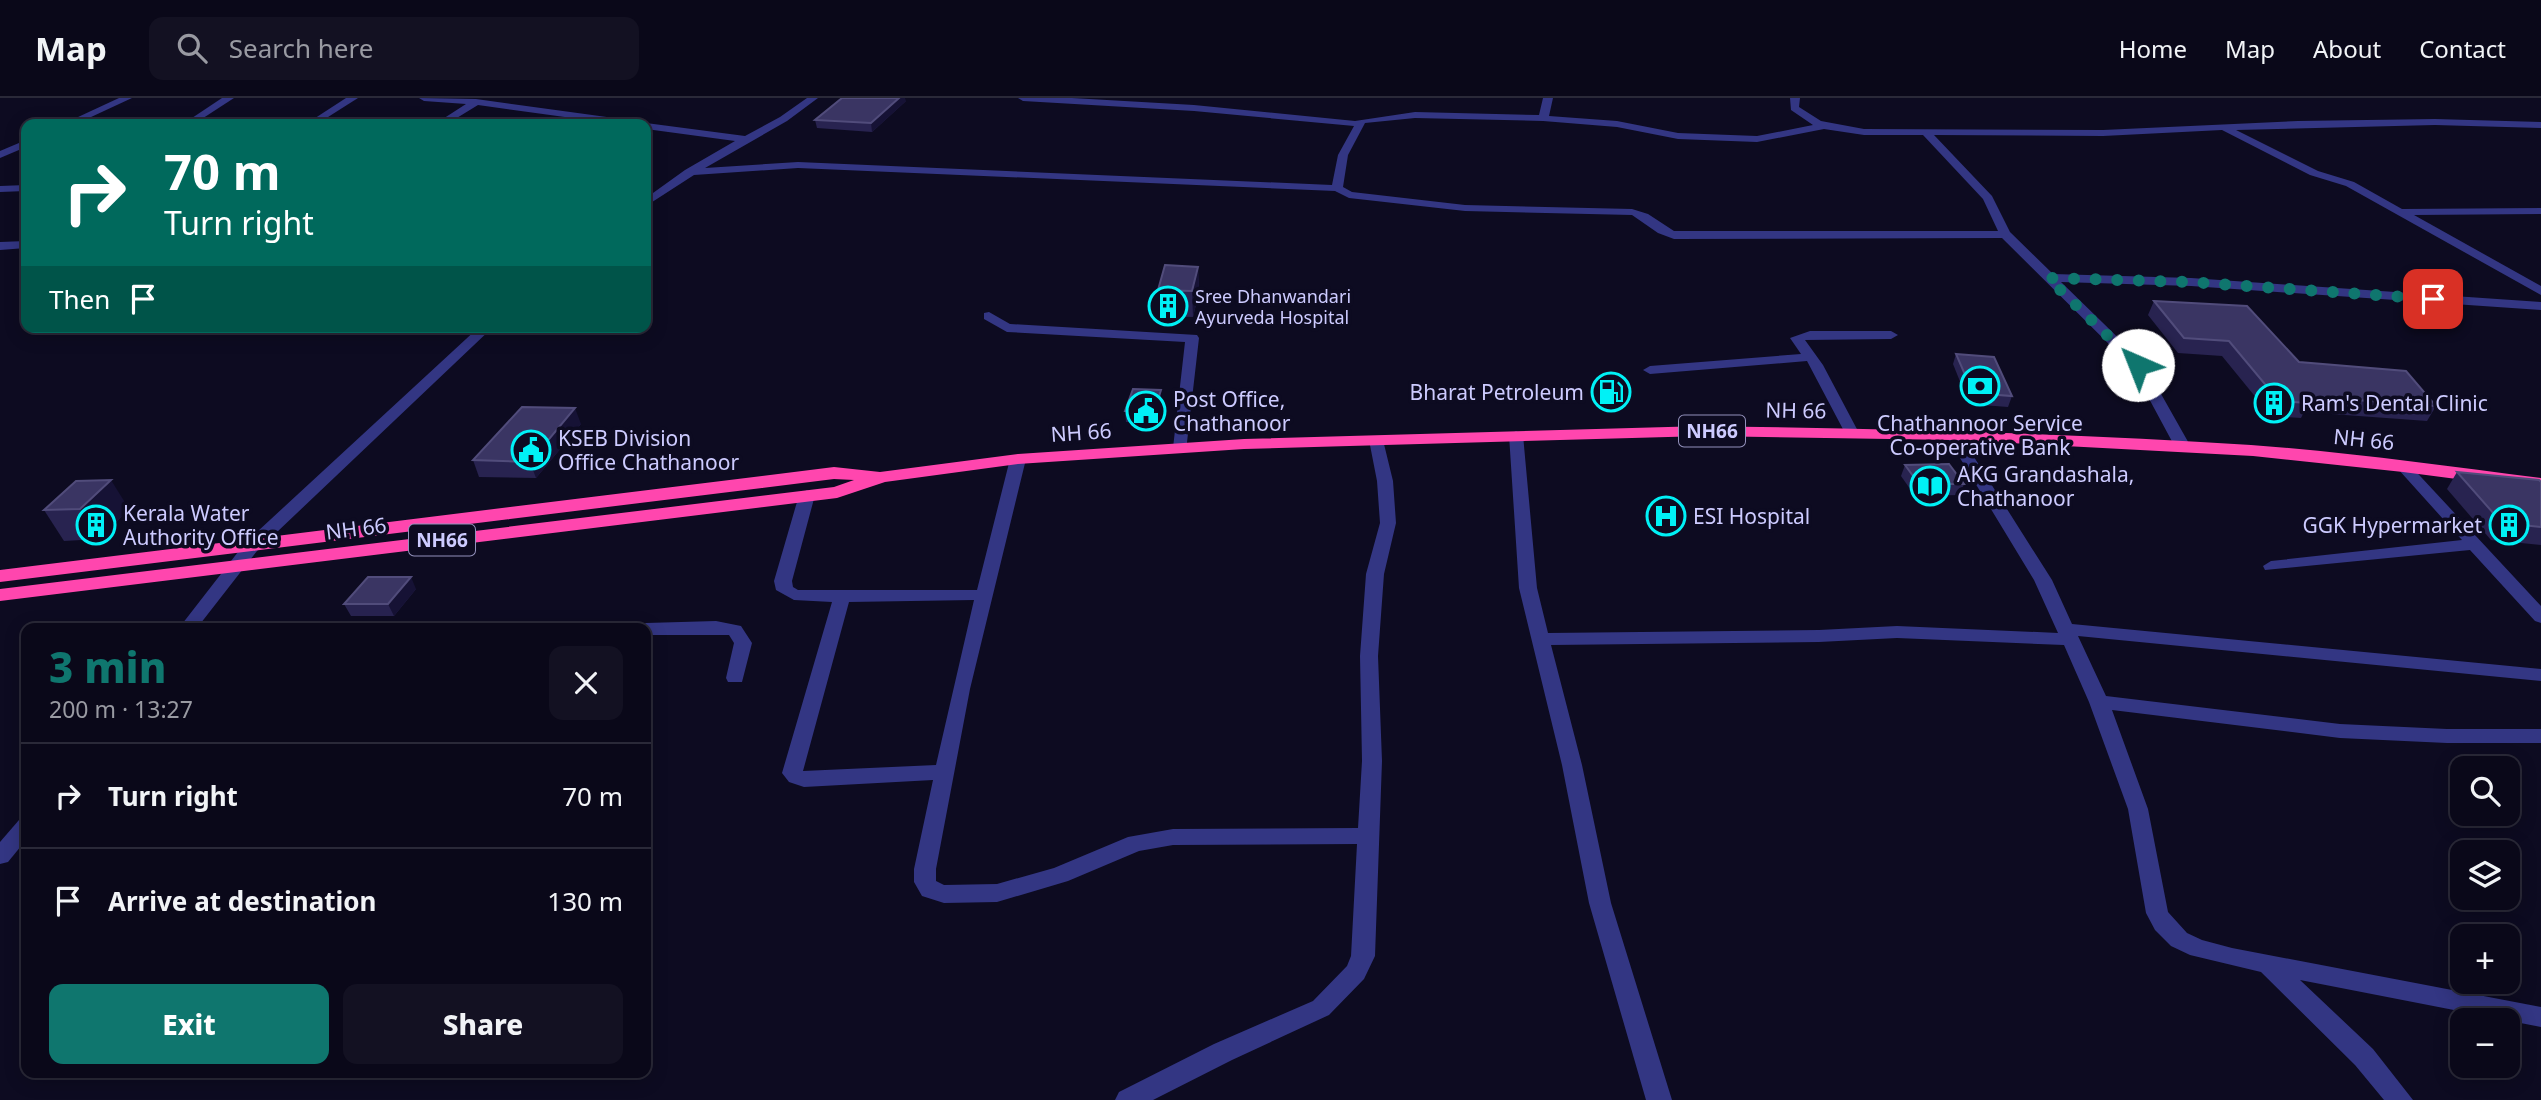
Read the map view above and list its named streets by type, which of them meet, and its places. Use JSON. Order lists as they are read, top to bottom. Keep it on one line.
{"streets":{"highway":["NH 66","NH66"]},"places":{"building":["Sree Dhanwandari Ayurveda Hospital","Ram's Dental Clinic","Kerala Water Authority Office","GGK Hypermarket"],"bank":["Chathannoor Service Co-operative Bank"],"fuel station":["Bharat Petroleum"],"public building":["Post Office, Chathanoor","KSEB Division Office Chathanoor"],"library":["AKG Grandashala, Chathanoor"],"hospital":["ESI Hospital"]},"page":{"header":"Map","search":"Search here","nav":["Home","Map","About","Contact"],"turn":["70 m","Turn right"],"then":"Then","heading":["3 min","200 m · 13:27"],"list":[{"name":"Turn right","value":"70 m"},{"name":"Arrive at destination","value":"130 m"}],"map_buttons":["+","−"],"buttons":["Exit","Share"]}}
